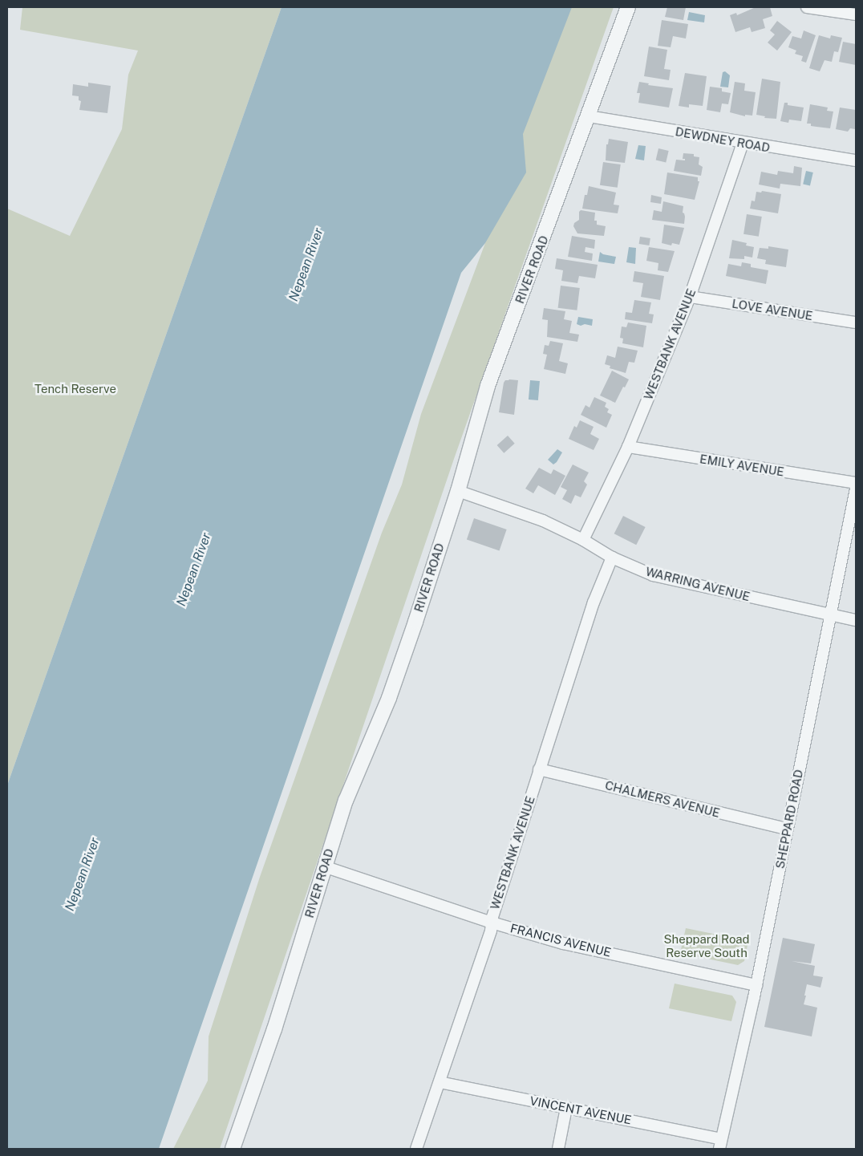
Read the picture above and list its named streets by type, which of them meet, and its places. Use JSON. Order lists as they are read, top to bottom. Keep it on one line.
{"streets":{"street":["DEWDNEY ROAD","RIVER ROAD","LOVE AVENUE","WESTBANK AVENUE","EMILY AVENUE","WARRING AVENUE","CHALMERS AVENUE","SHEPPARD ROAD","FRANCIS AVENUE","VINCENT AVENUE"]},"crossings":[["DEWDNEY ROAD","RIVER ROAD"],["DEWDNEY ROAD","WESTBANK AVENUE"],["RIVER ROAD","WARRING AVENUE"],["RIVER ROAD","FRANCIS AVENUE"],["LOVE AVENUE","WESTBANK AVENUE"],["WESTBANK AVENUE","EMILY AVENUE"],["WESTBANK AVENUE","WARRING AVENUE"],["WESTBANK AVENUE","CHALMERS AVENUE"],["WESTBANK AVENUE","FRANCIS AVENUE"],["WESTBANK AVENUE","VINCENT AVENUE"],["WARRING AVENUE","SHEPPARD ROAD"],["CHALMERS AVENUE","SHEPPARD ROAD"],["SHEPPARD ROAD","FRANCIS AVENUE"],["SHEPPARD ROAD","VINCENT AVENUE"]],"water":["Nepean River"],"parks":["Tench Reserve","Sheppard Road Reserve South"]}
